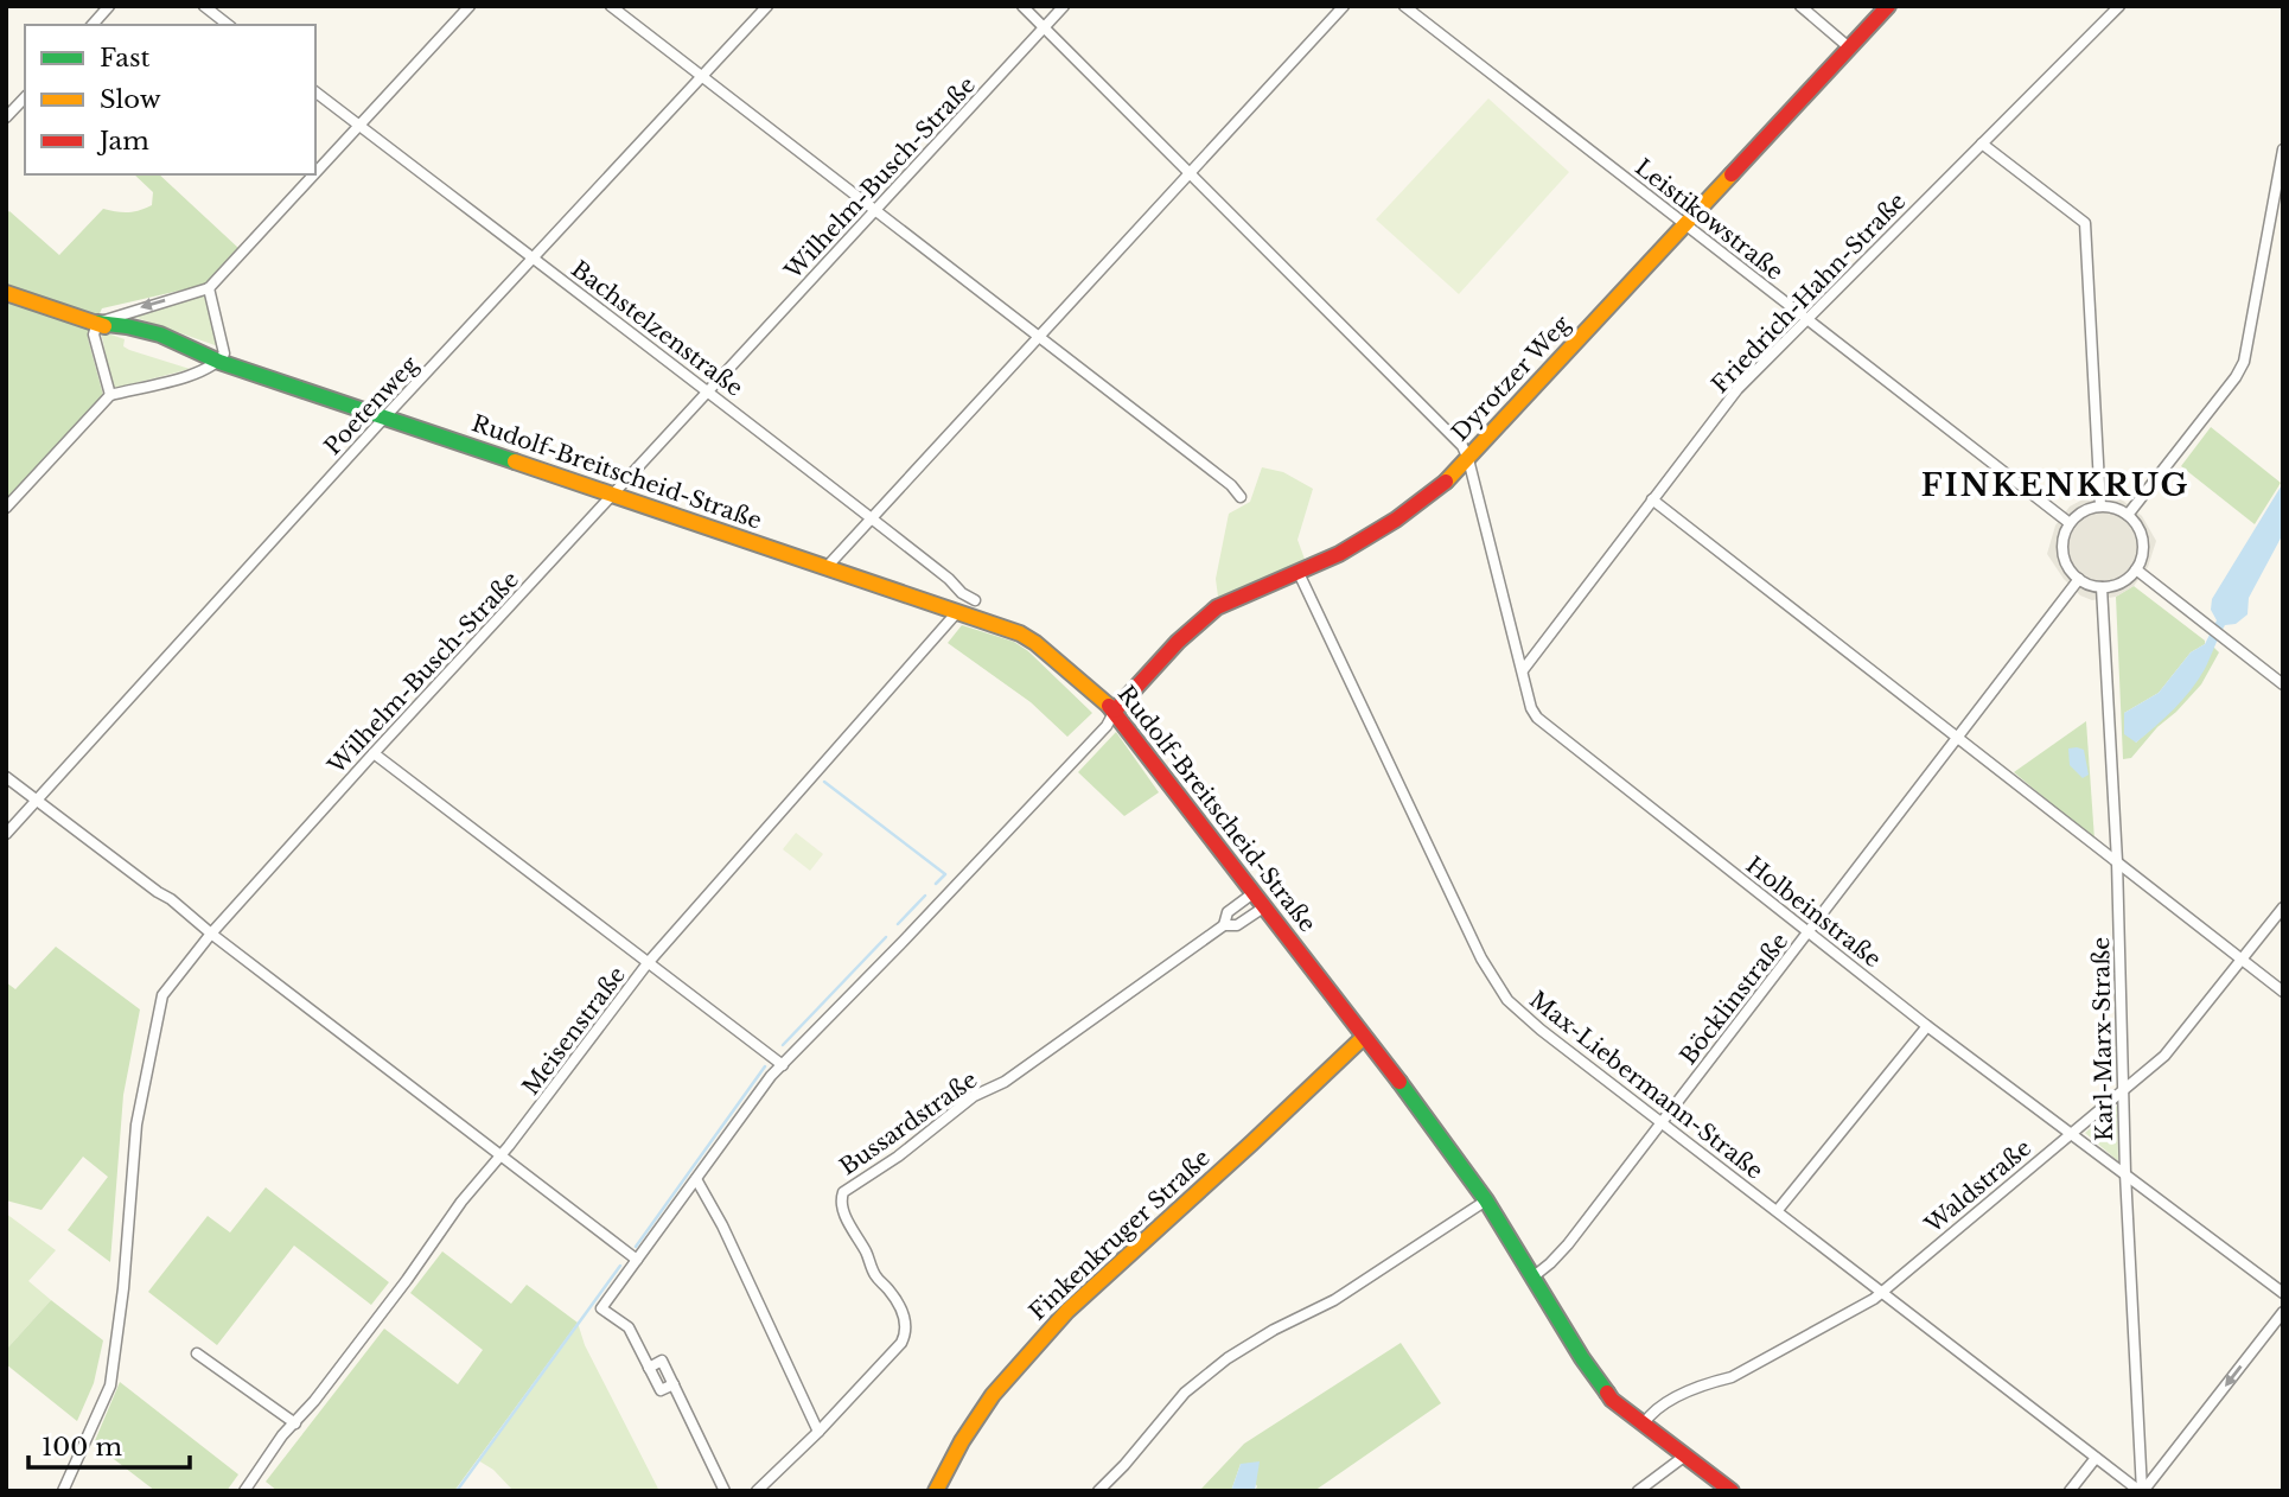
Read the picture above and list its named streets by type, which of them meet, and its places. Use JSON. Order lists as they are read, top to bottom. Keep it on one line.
{"streets":{"street":["Wilhelm-Busch-Straße","Leistikowstraße","Friedrich-Hahn-Straße","Bachstelzenstraße","Dyrotzer Weg","Poetenweg","Rudolf-Breitscheid-Straße","Holbeinstraße","Böcklinstraße","Meisenstraße","Karl-Marx-Straße","Max-Liebermann-Straße","Bussardstraße","Waldstraße","Finkenkruger Straße"]},"crossings":[["Wilhelm-Busch-Straße","Bachstelzenstraße"],["Wilhelm-Busch-Straße","Rudolf-Breitscheid-Straße"],["Leistikowstraße","Friedrich-Hahn-Straße"],["Leistikowstraße","Dyrotzer Weg"],["Leistikowstraße","Böcklinstraße"],["Leistikowstraße","Karl-Marx-Straße"],["Friedrich-Hahn-Straße","Holbeinstraße"],["Bachstelzenstraße","Poetenweg"],["Dyrotzer Weg","Rudolf-Breitscheid-Straße"],["Dyrotzer Weg","Holbeinstraße"],["Dyrotzer Weg","Max-Liebermann-Straße"],["Poetenweg","Rudolf-Breitscheid-Straße"],["Rudolf-Breitscheid-Straße","Böcklinstraße"],["Rudolf-Breitscheid-Straße","Meisenstraße"],["Rudolf-Breitscheid-Straße","Bussardstraße"],["Rudolf-Breitscheid-Straße","Waldstraße"],["Rudolf-Breitscheid-Straße","Finkenkruger Straße"],["Holbeinstraße","Böcklinstraße"],["Holbeinstraße","Karl-Marx-Straße"],["Holbeinstraße","Waldstraße"],["Böcklinstraße","Karl-Marx-Straße"],["Böcklinstraße","Max-Liebermann-Straße"],["Karl-Marx-Straße","Max-Liebermann-Straße"],["Karl-Marx-Straße","Waldstraße"],["Max-Liebermann-Straße","Waldstraße"]],"districts":["FINKENKRUG"],"legend":["Fast","Slow","Jam"],"scale_bar":"100 m"}
